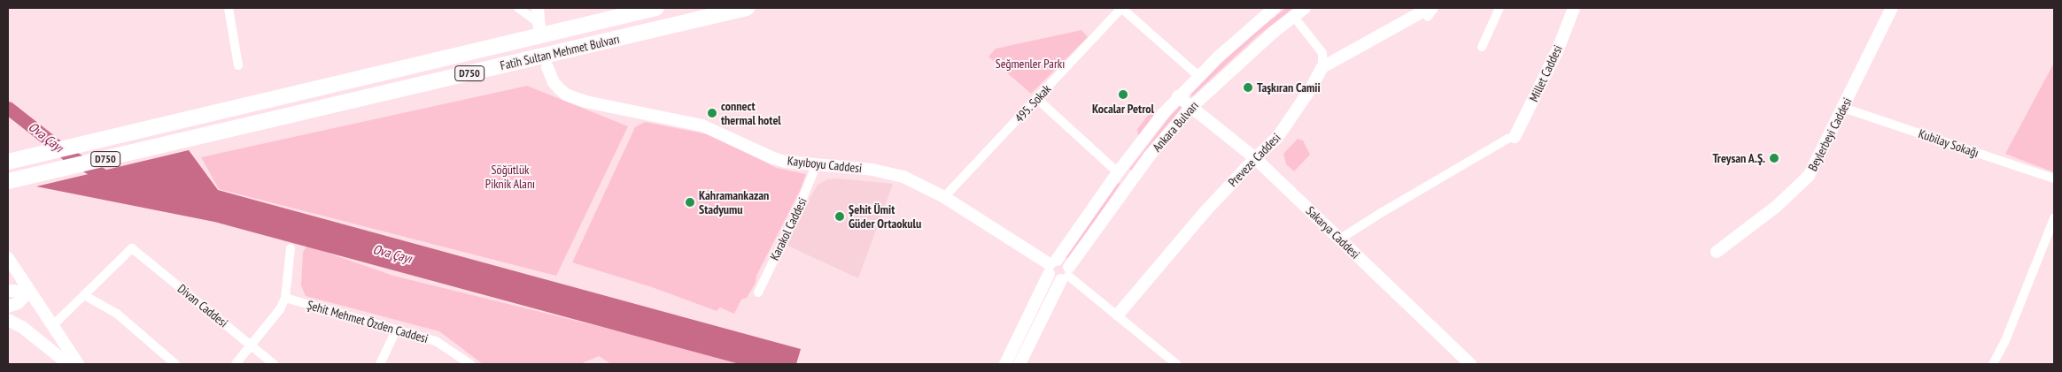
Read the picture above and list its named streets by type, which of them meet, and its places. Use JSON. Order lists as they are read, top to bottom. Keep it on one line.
{"streets":{"highway":["Fatih Sultan Mehmet Bulvarı","D750"],"street":["Millet Caddesi","495. Sokak","Ankara Bulvarı","Beylerbeyi Caddesi","Kubilay Sokağı","Preveze Caddesi","Kayıboyu Caddesi","Karakol Caddesi","Sakarya Caddesi","Divan Caddesi","Şehit Mehmet Özden Caddesi"]},"crossings":[["495. Sokak","Kayıboyu Caddesi"],["Ankara Bulvarı","Kayıboyu Caddesi"],["Ankara Bulvarı","Sakarya Caddesi"],["Beylerbeyi Caddesi","Kubilay Sokağı"],["Preveze Caddesi","Sakarya Caddesi"],["Kayıboyu Caddesi","Karakol Caddesi"]],"water":["Ova Çayı"],"parks":["Seğmenler Parkı","Söğütlük Piknik Alanı"],"places":["Taşkıran Camii","Kocalar Petrol","connect thermal hotel","Treysan A.Ş.","Kahramankazan Stadyumu","Şehit Ümit Güder Ortaokulu"]}
